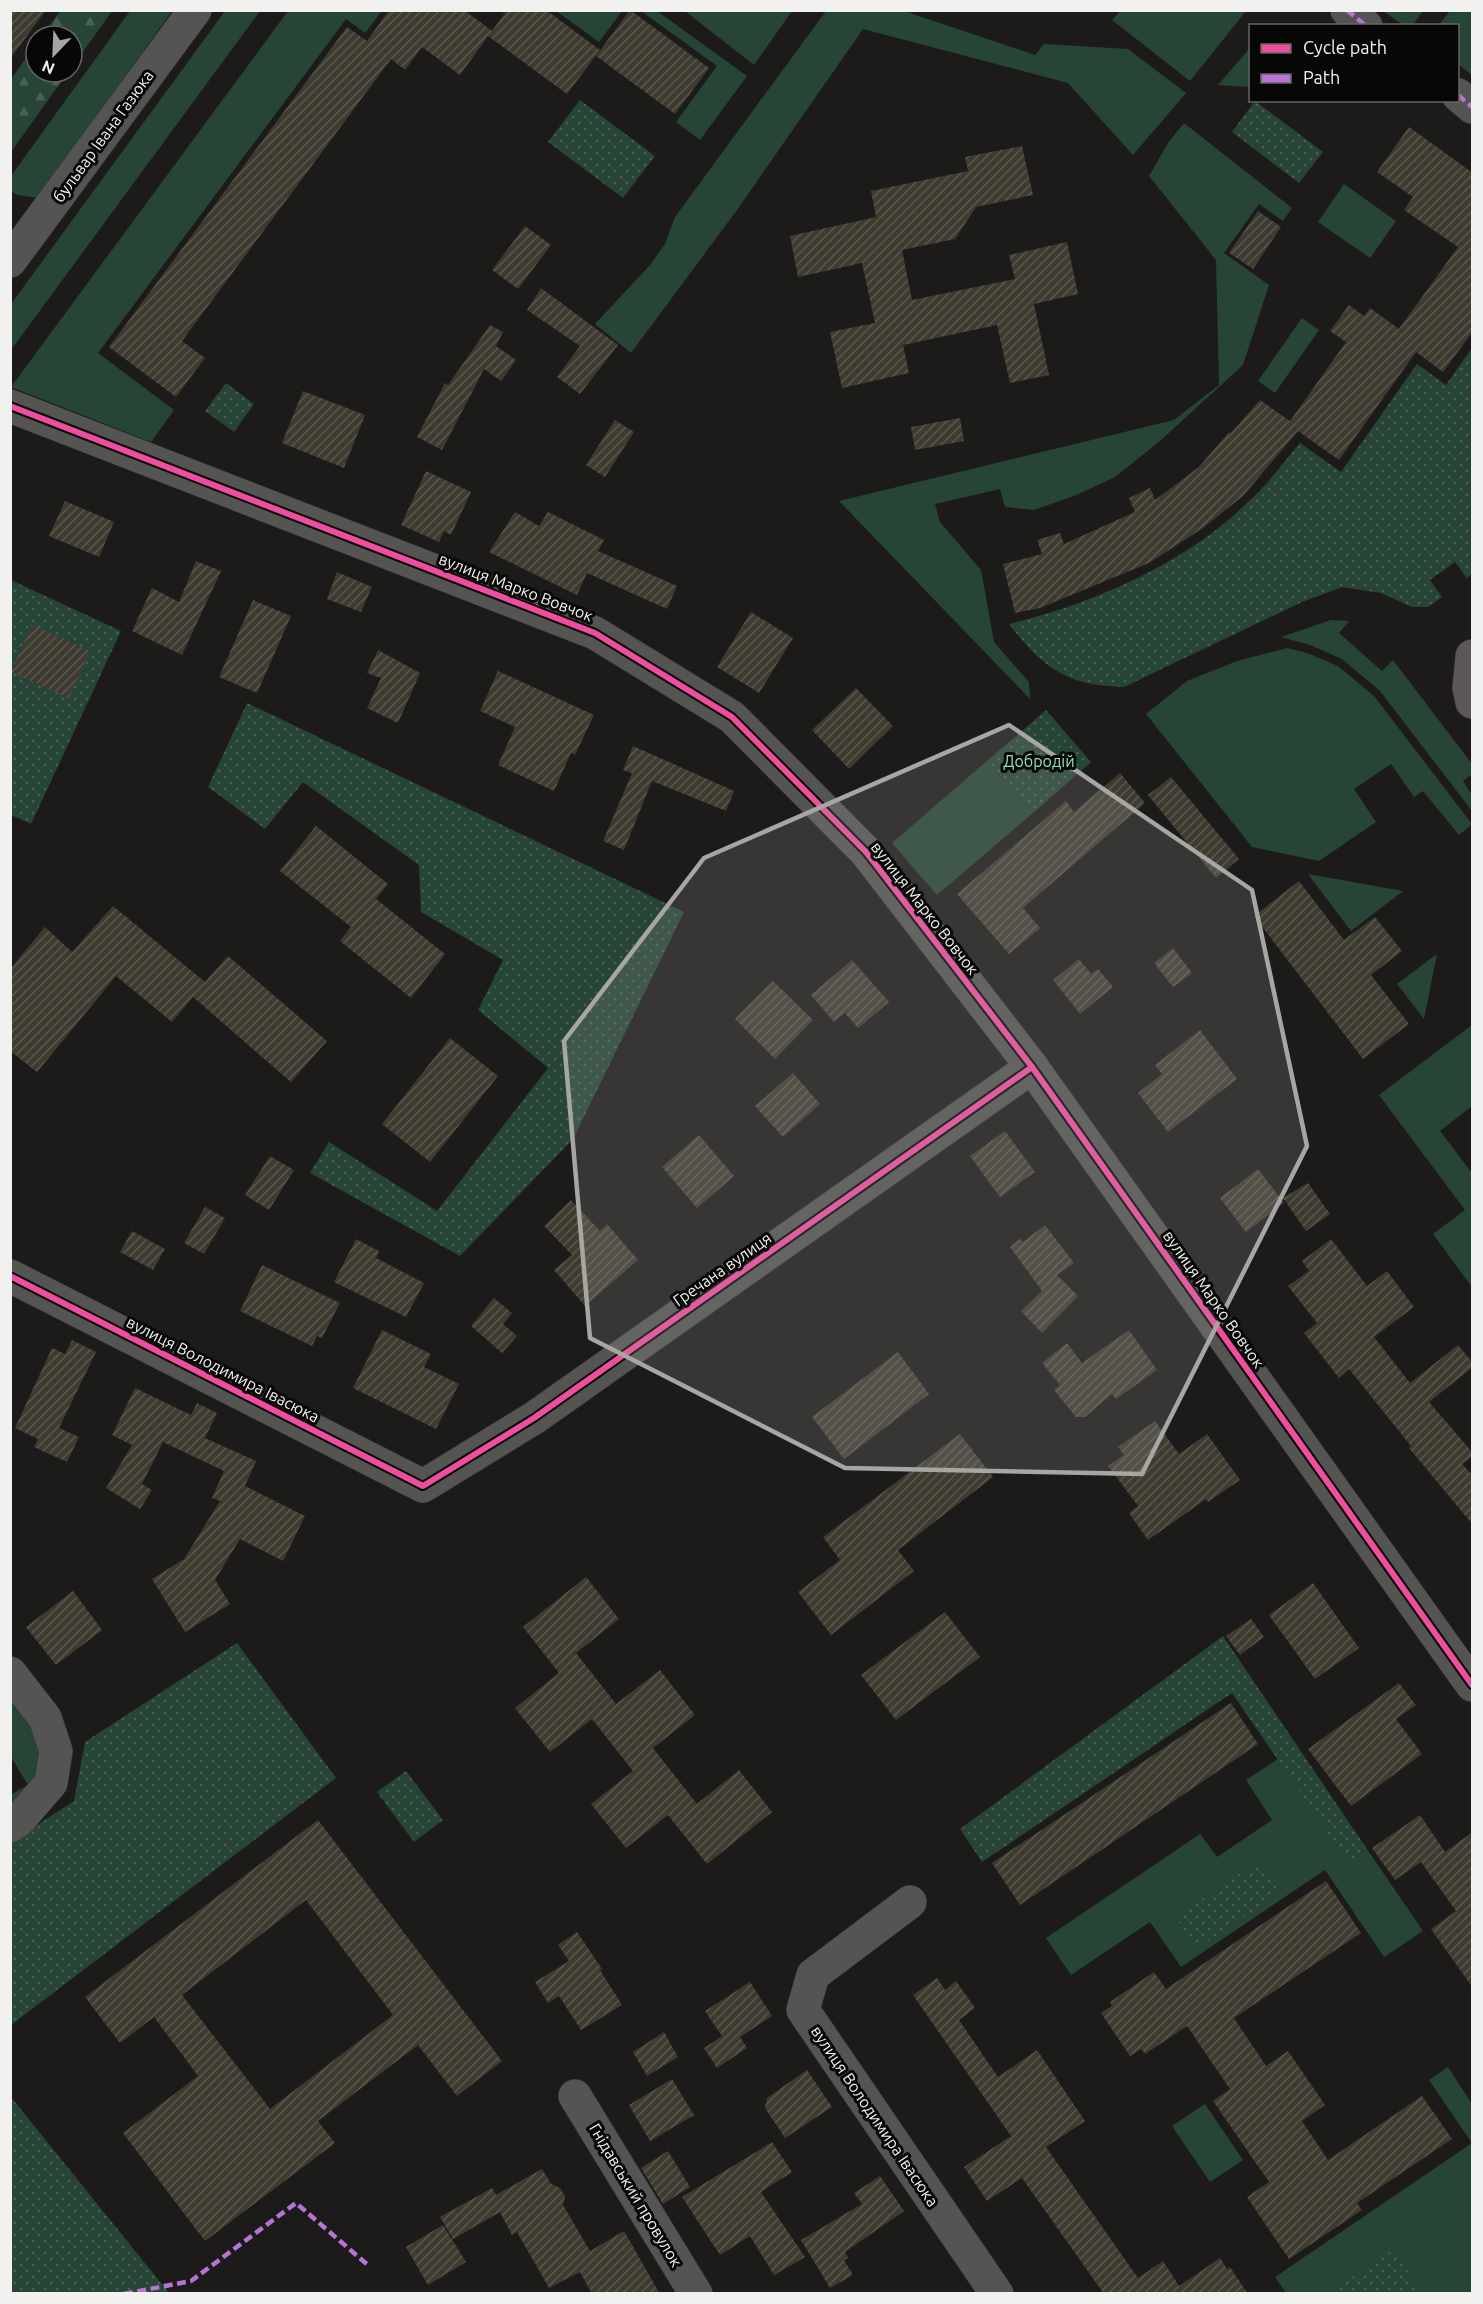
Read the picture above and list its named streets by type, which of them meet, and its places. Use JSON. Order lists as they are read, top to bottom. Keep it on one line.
{"streets":{"street":["бульвар Івана Газюка","вулиця Марко Вовчок","Гречана вулиця","вулиця Володимира Івасюка","Гнідавський провулок"]},"crossings":[["вулиця Марко Вовчок","Гречана вулиця"],["Гречана вулиця","вулиця Володимира Івасюка"]],"parks":["Добродій"],"legend":["Cycle path","Path"],"north":"bottom left"}
